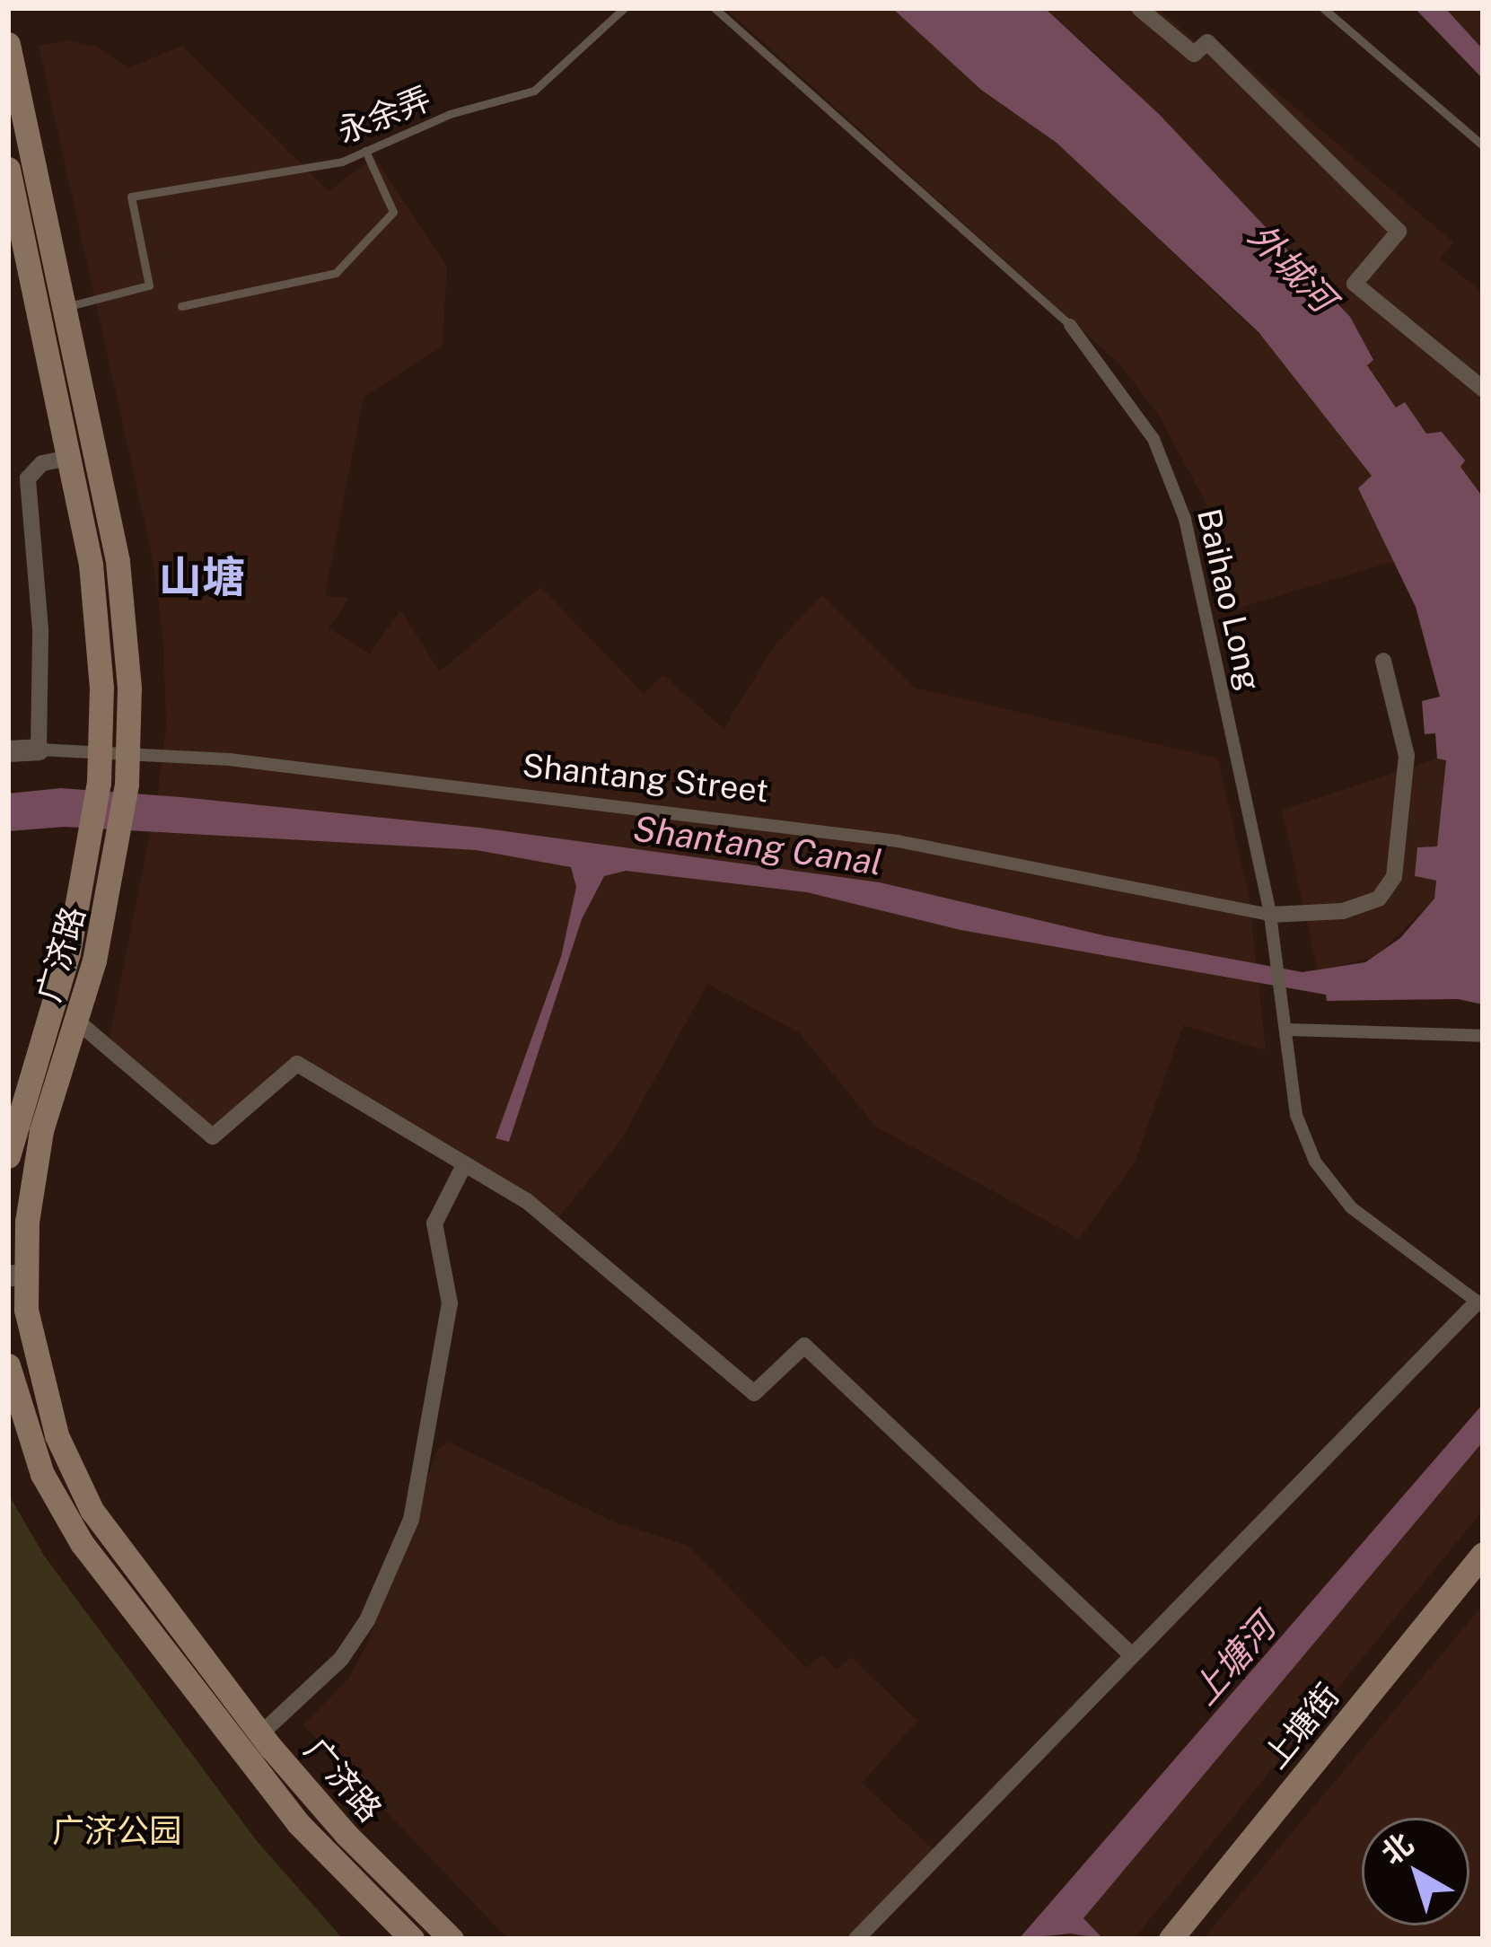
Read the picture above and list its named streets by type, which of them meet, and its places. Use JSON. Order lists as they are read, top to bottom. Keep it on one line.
{"streets":{"main road":["广济路","上塘街"],"street":["Baihao Long","Shantang Street"],"lane":["永余弄"]},"crossings":[["永余弄","广济路"],["Baihao Long","Shantang Street"]],"districts":["山塘"],"water":["外城河","Shantang Canal","上塘河"],"parks":["广济公园"],"north":"top left"}
